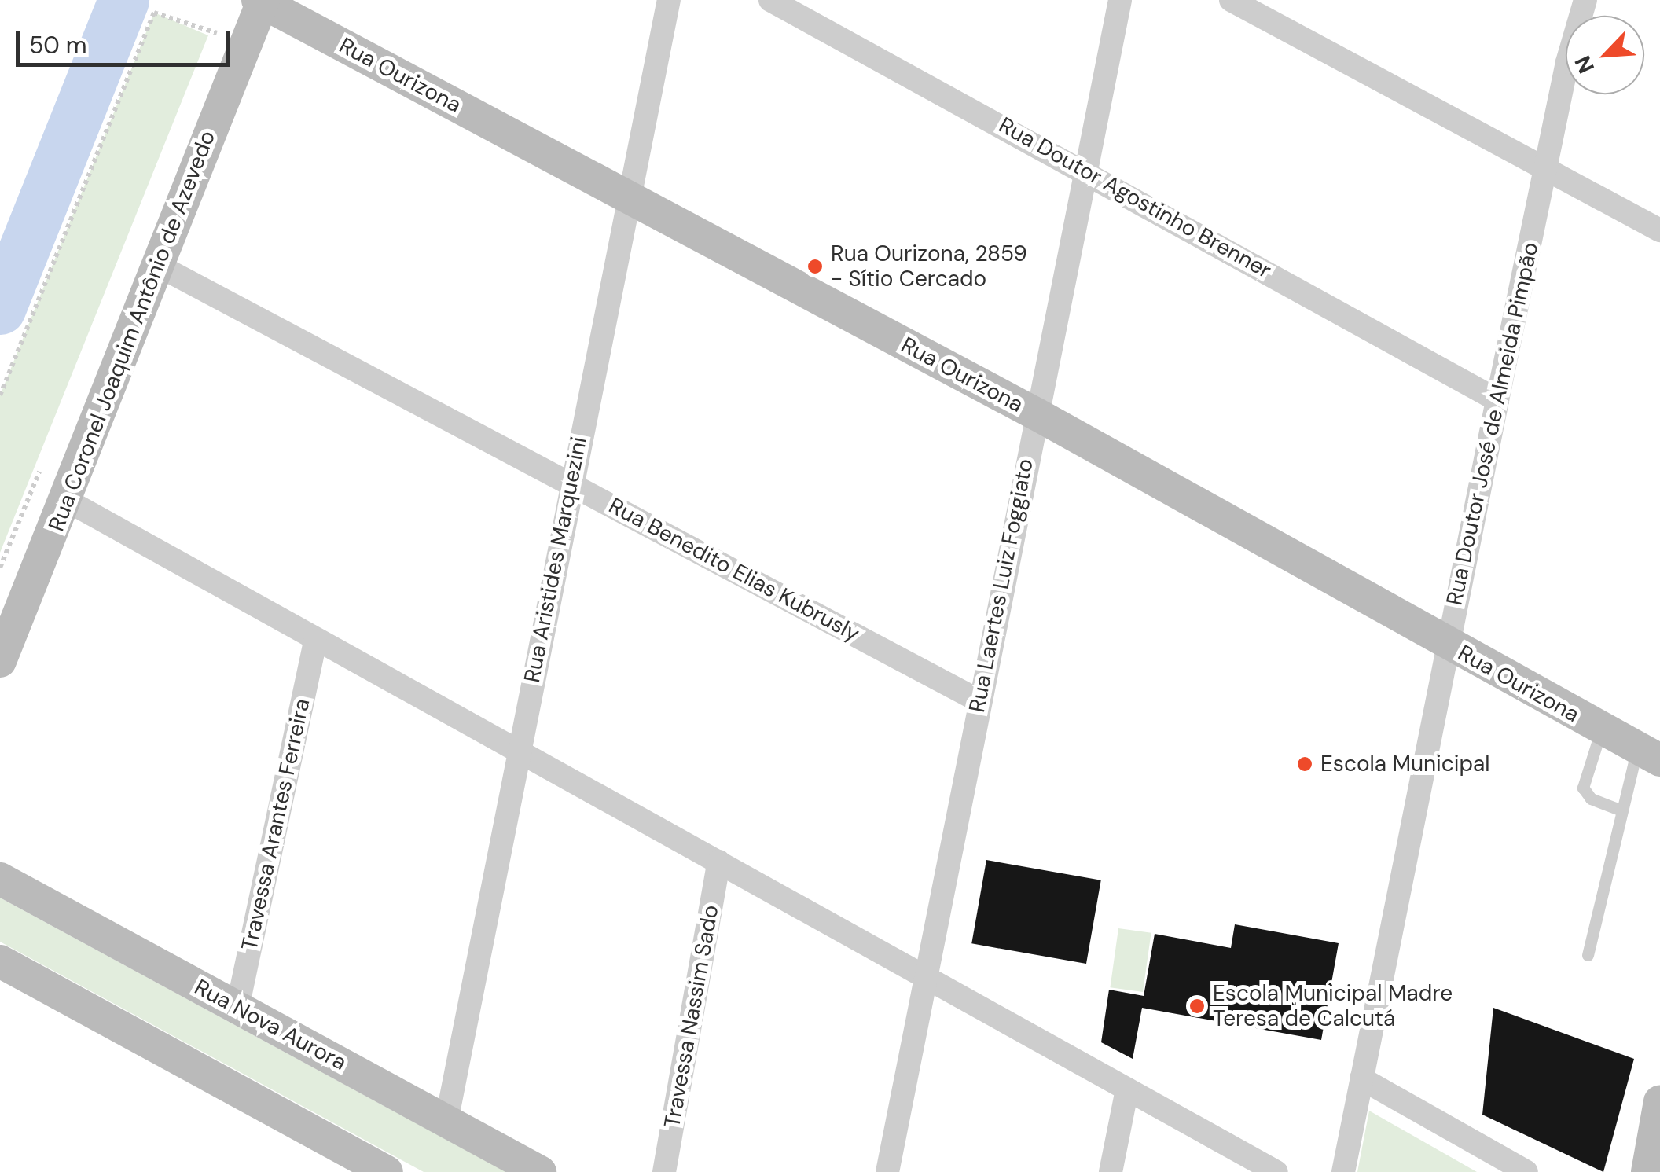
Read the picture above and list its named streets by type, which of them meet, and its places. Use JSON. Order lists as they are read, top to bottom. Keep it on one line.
{"streets":{"main road":["Rua Ourizona","Rua Coronel Joaquim Antônio de Azevedo","Rua Nova Aurora"],"street":["Rua Doutor Agostinho Brenner","Rua Doutor José de Almeida Pimpão","Rua Aristides Marquezini","Rua Benedito Elias Kubrusly","Rua Laertes Luiz Foggiato","Travessa Arantes Ferreira","Travessa Nassim Sado"]},"crossings":[["Rua Ourizona","Rua Coronel Joaquim Antônio de Azevedo"],["Rua Ourizona","Rua Doutor José de Almeida Pimpão"],["Rua Ourizona","Rua Aristides Marquezini"],["Rua Ourizona","Rua Laertes Luiz Foggiato"],["Rua Doutor Agostinho Brenner","Rua Doutor José de Almeida Pimpão"],["Rua Doutor Agostinho Brenner","Rua Laertes Luiz Foggiato"],["Rua Coronel Joaquim Antônio de Azevedo","Rua Benedito Elias Kubrusly"],["Rua Aristides Marquezini","Rua Benedito Elias Kubrusly"],["Rua Aristides Marquezini","Rua Nova Aurora"],["Rua Benedito Elias Kubrusly","Rua Laertes Luiz Foggiato"],["Travessa Arantes Ferreira","Rua Nova Aurora"]],"places":["Rua Ourizona, 2859 - Sítio Cercado","Escola Municipal","Escola Municipal Madre Teresa de Calcutá"],"scale_bar":"50 m","north":"bottom left"}
